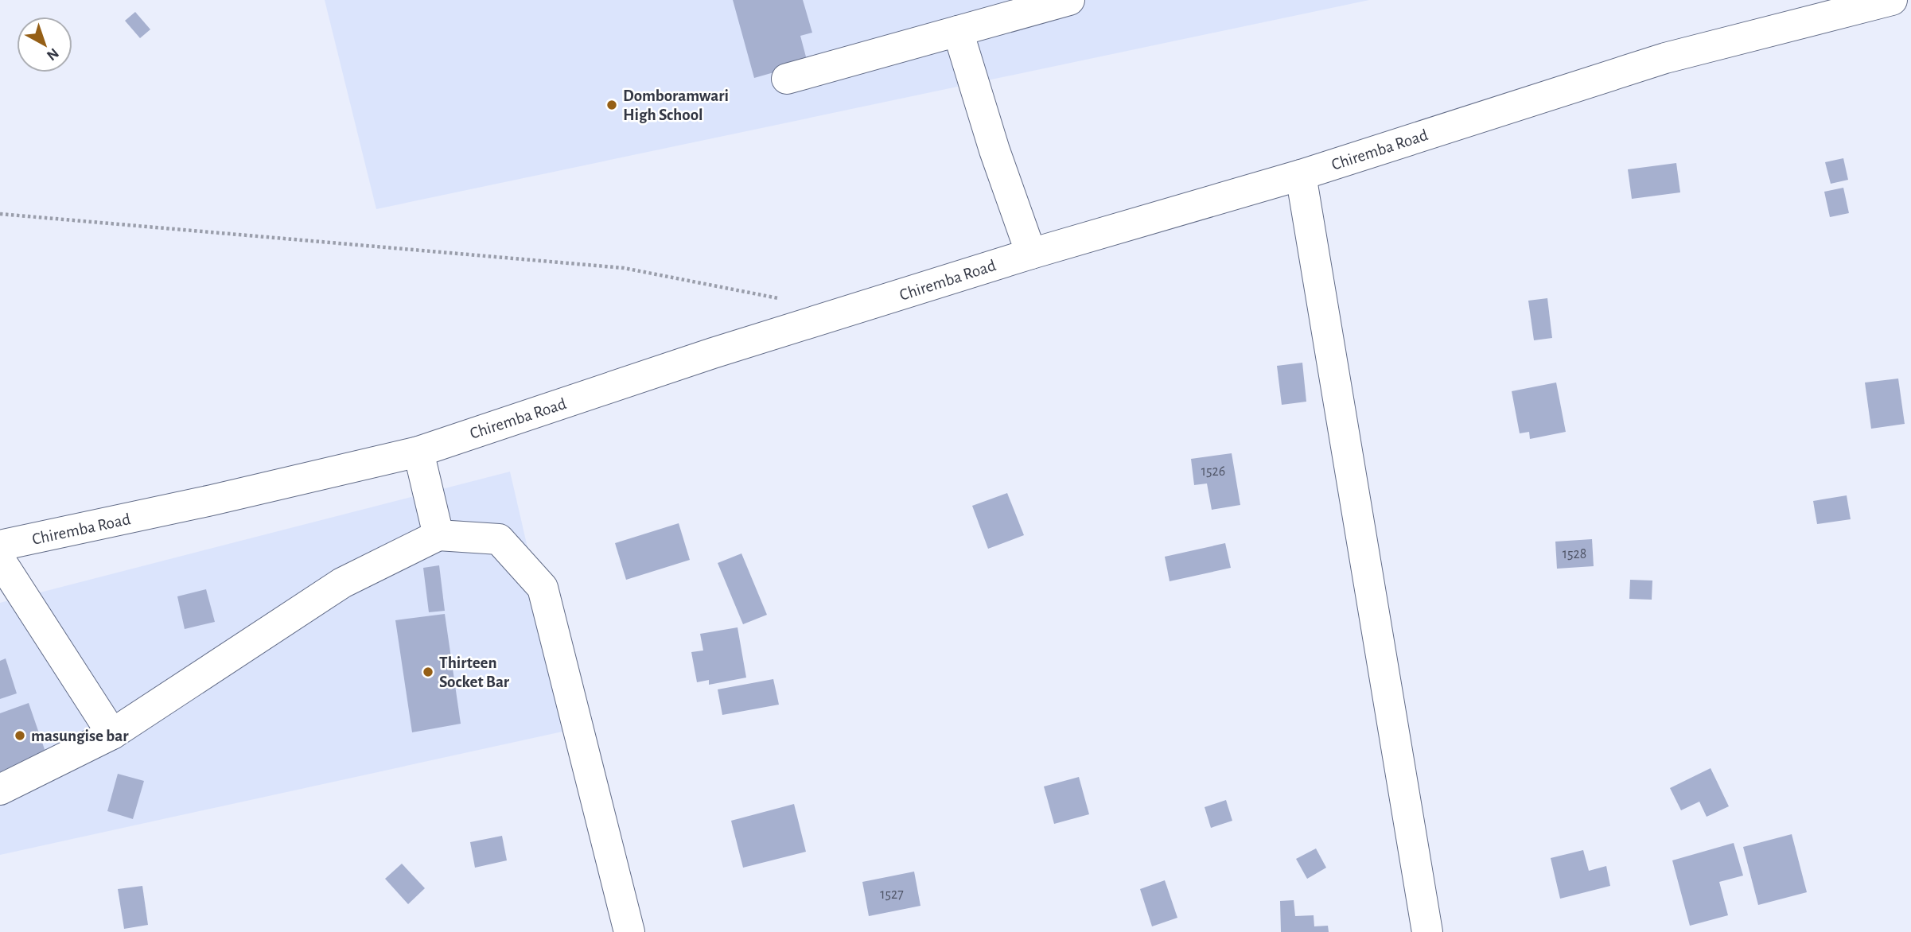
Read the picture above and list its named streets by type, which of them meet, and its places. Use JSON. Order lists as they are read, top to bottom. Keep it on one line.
{"streets":{"main road":["Chiremba Road"]},"places":["Domboramwari High School","Thirteen Socket Bar","masungise bar"],"house_numbers":["1526","1528","1527"],"north":"bottom right"}
